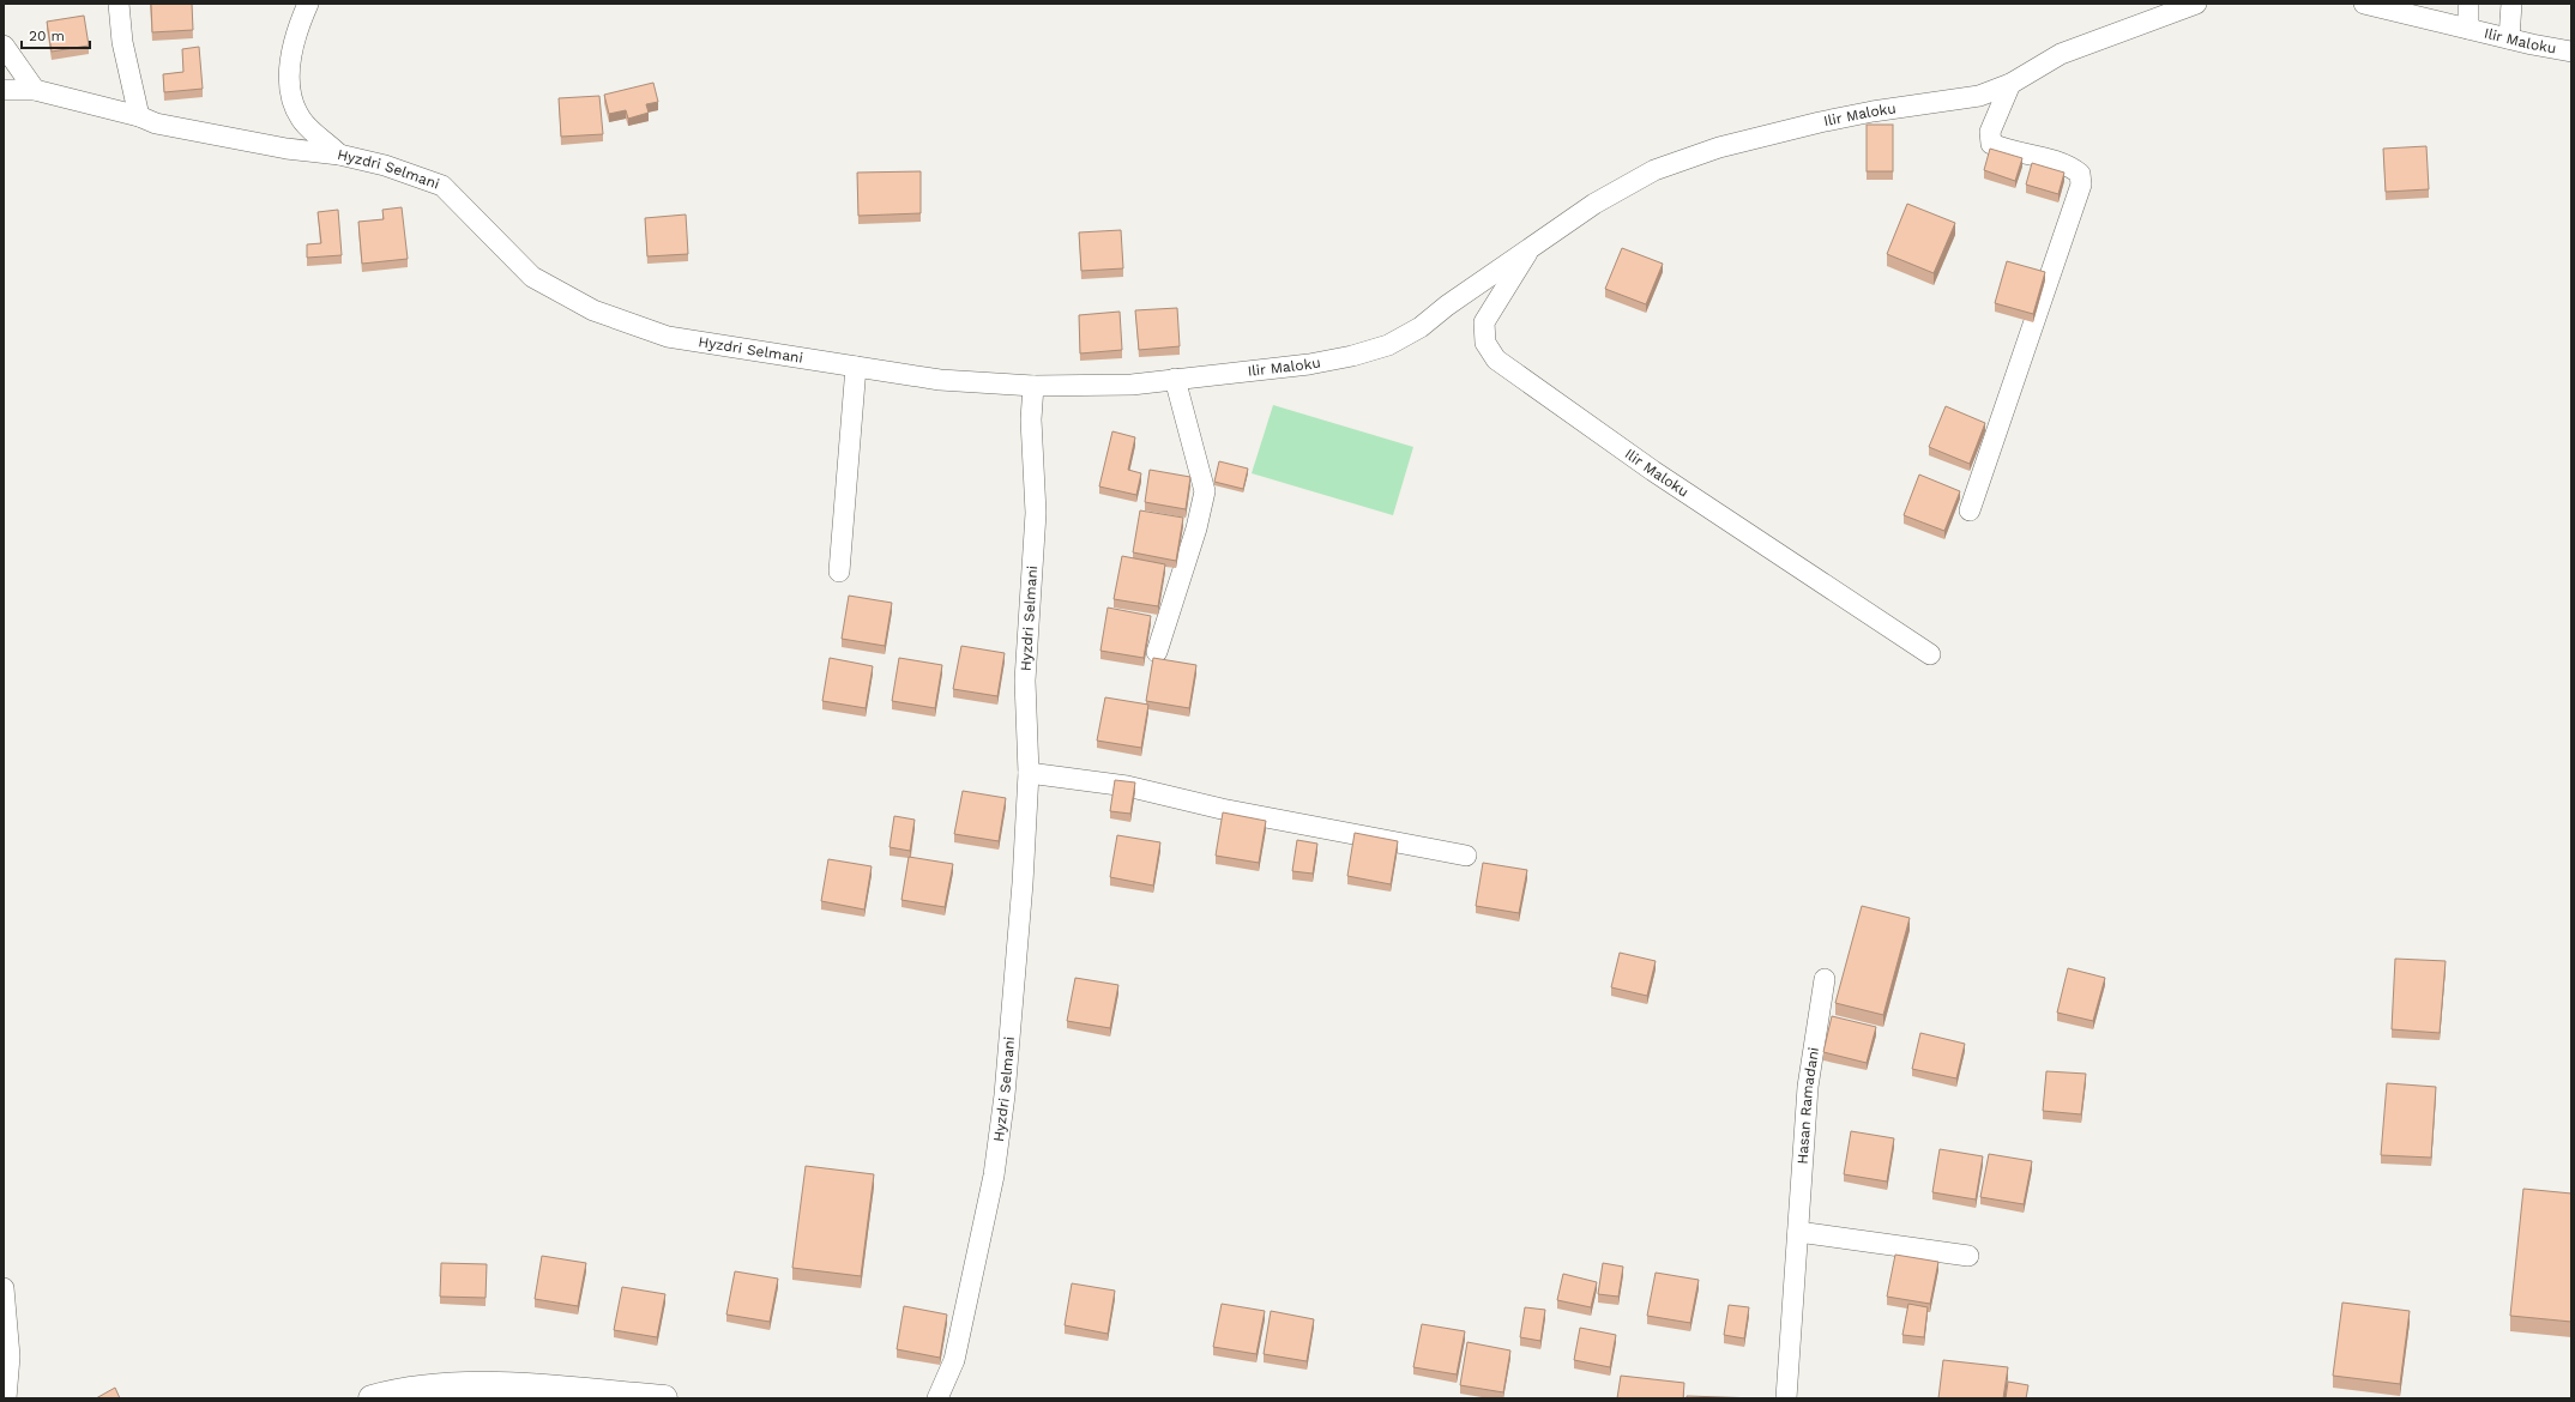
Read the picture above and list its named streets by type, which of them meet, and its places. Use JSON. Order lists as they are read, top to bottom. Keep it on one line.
{"streets":{"street":["Ilir Maloku","Hyzdri Selmani","Hasan Ramadani"]},"crossings":[["Ilir Maloku","Hyzdri Selmani"]],"scale_bar":"20 m"}
